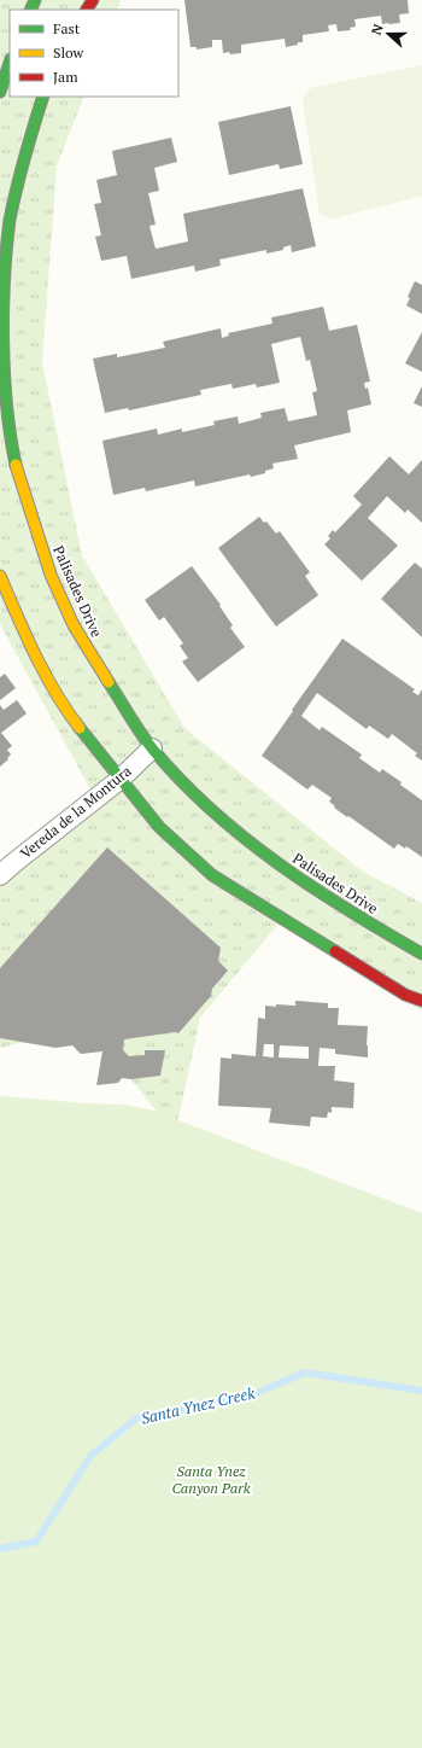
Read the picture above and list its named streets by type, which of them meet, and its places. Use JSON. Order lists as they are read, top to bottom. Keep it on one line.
{"streets":{"street":["Palisades Drive","Vereda de la Montura"]},"crossings":[["Palisades Drive","Vereda de la Montura"]],"water":["Santa Ynez Creek"],"parks":["Santa Ynez Canyon Park"],"legend":["Fast","Slow","Jam"],"north":"left"}
